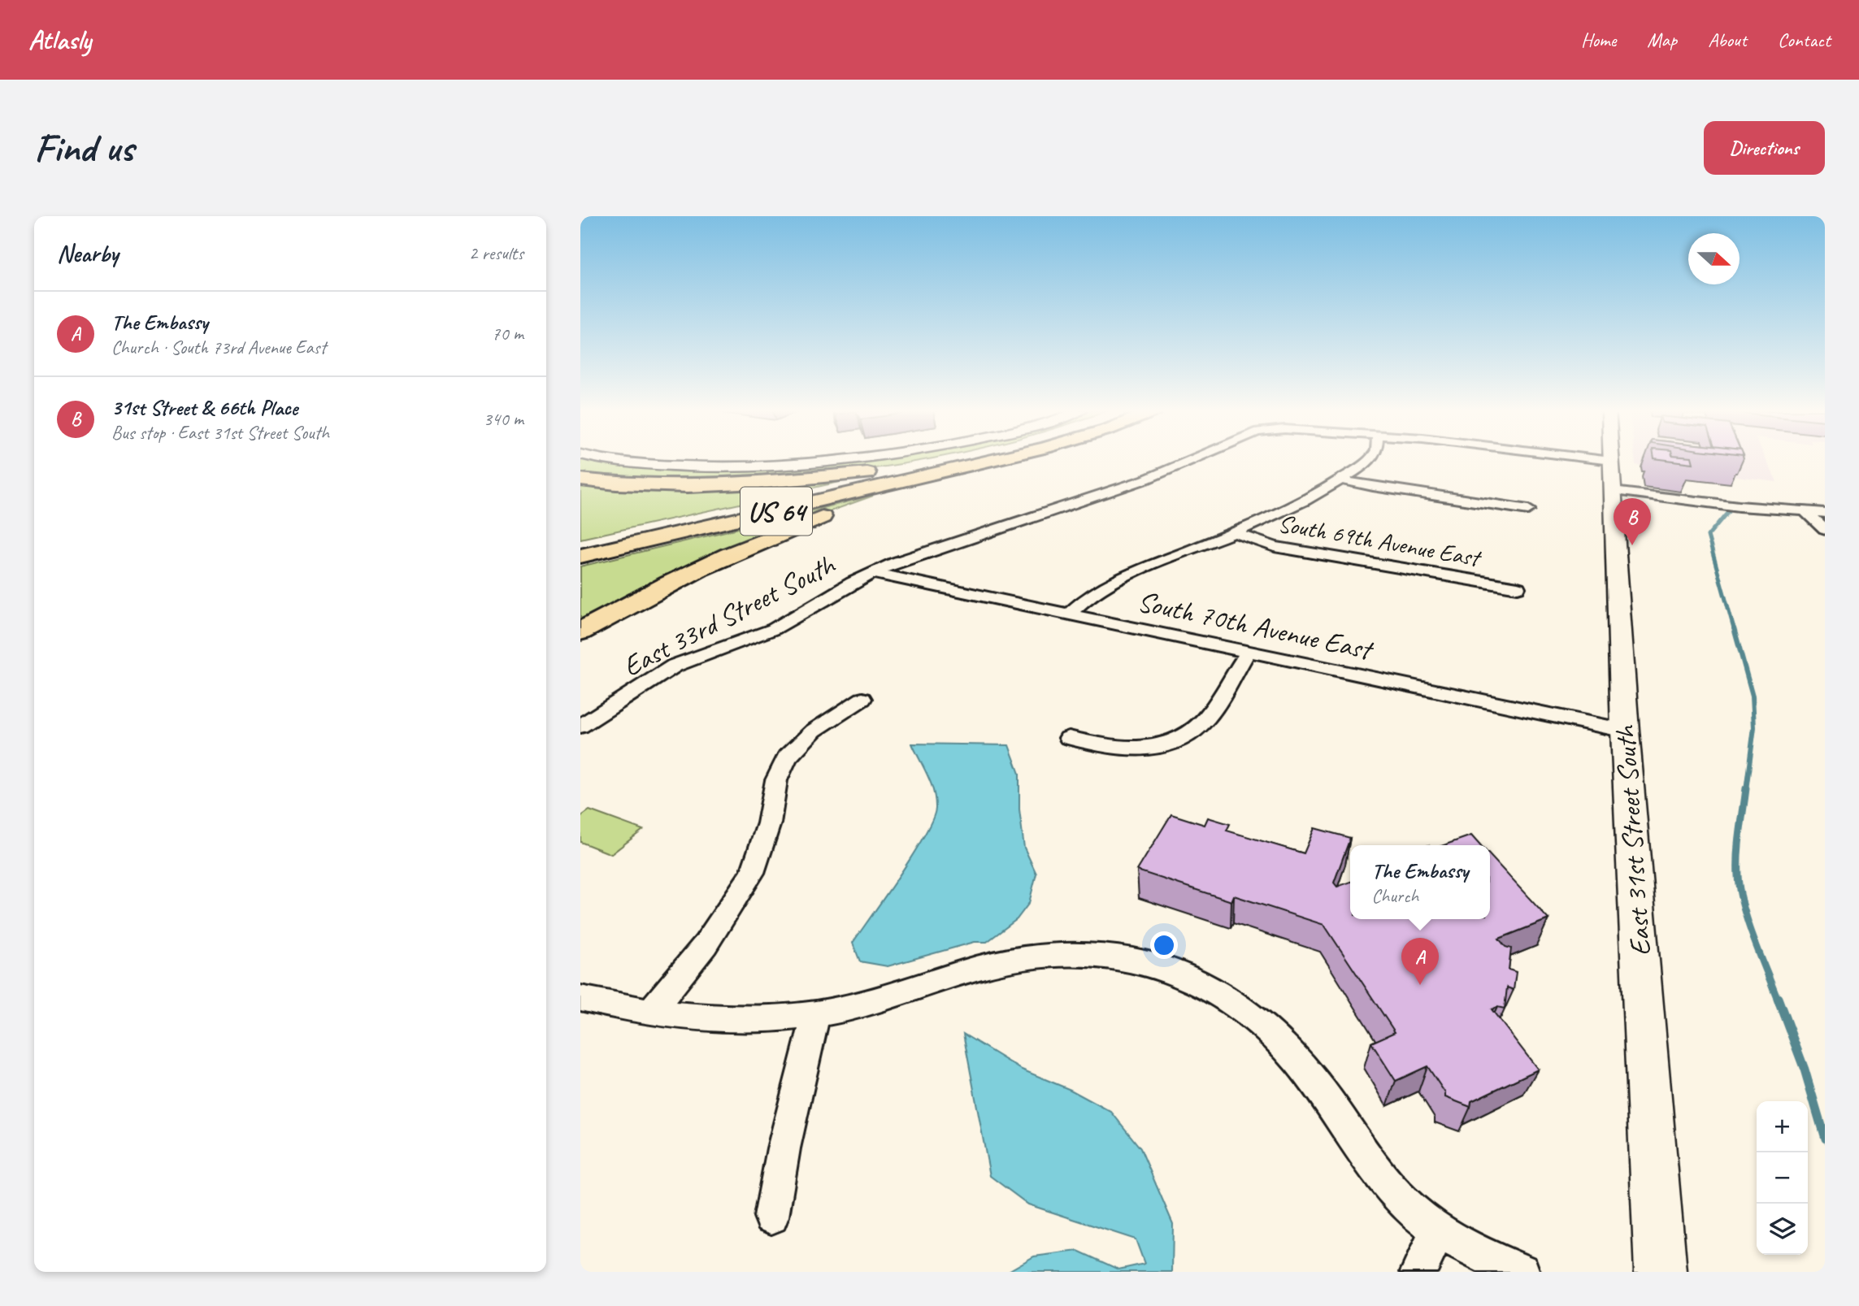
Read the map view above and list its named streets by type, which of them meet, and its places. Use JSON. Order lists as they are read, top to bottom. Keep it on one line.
{"streets":{"highway":["US 64"],"main road":["East 31st Street South"],"street":["South 69th Avenue East","East 33rd Street South","South 70th Avenue East"]},"crossings":[["East 33rd Street South","South 70th Avenue East"],["East 33rd Street South","East 31st Street South"],["South 70th Avenue East","East 31st Street South"]],"north":"right","page":{"header":"Atlasly","nav":["Home","Map","About","Contact"],"buttons":"Directions","title":"Find us","heading":["Nearby","2 results"],"list":[{"mark":"A","name":"The Embassy","note":"Church · South 73rd Avenue East","value":"70 m"},{"mark":"B","name":"31st Street & 66th Place","note":"Bus stop · East 31st Street South","value":"340 m"}],"pins":["B","A"],"popup":["The Embassy","Church"],"map_buttons":["+","−"]}}
